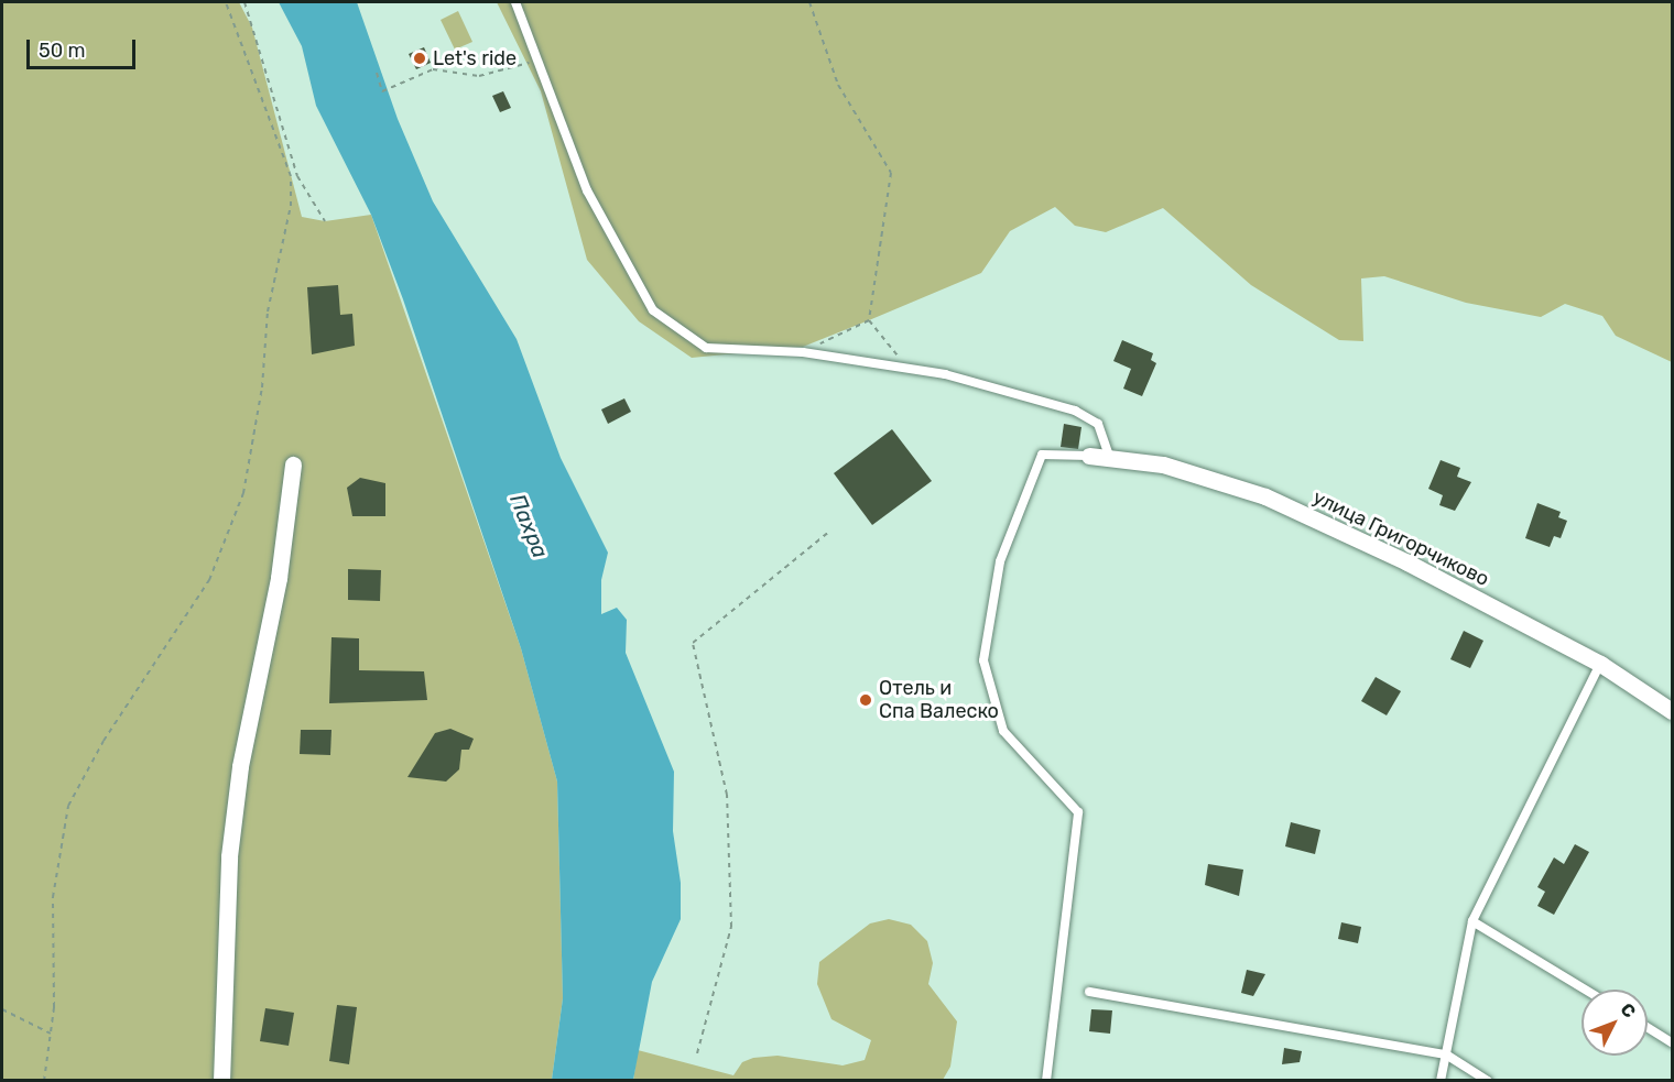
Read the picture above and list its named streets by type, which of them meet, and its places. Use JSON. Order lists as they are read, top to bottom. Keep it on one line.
{"streets":{"street":["улица Григорчиково"]},"water":["Пахра"],"places":["Let's ride","Отель и Спа Валеско"],"scale_bar":"50 m","north":"top right"}
